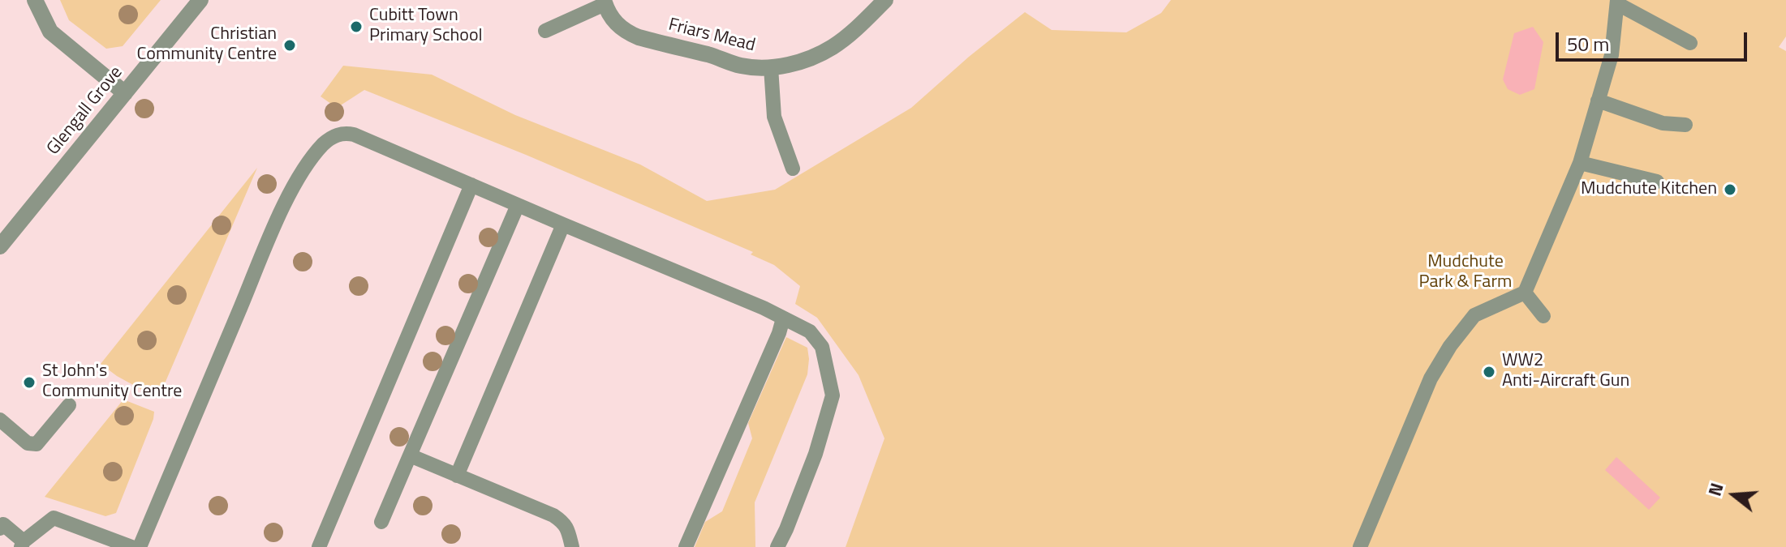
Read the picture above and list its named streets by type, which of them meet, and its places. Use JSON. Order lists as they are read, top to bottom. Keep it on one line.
{"streets":{"street":["Friars Mead","Glengall Grove"]},"parks":["Mudchute Park & Farm"],"places":["Cubitt Town Primary School","Christian Community Centre","Mudchute Kitchen","WW2 Anti-Aircraft Gun","St John's Community Centre"],"scale_bar":"50 m","north":"left"}
